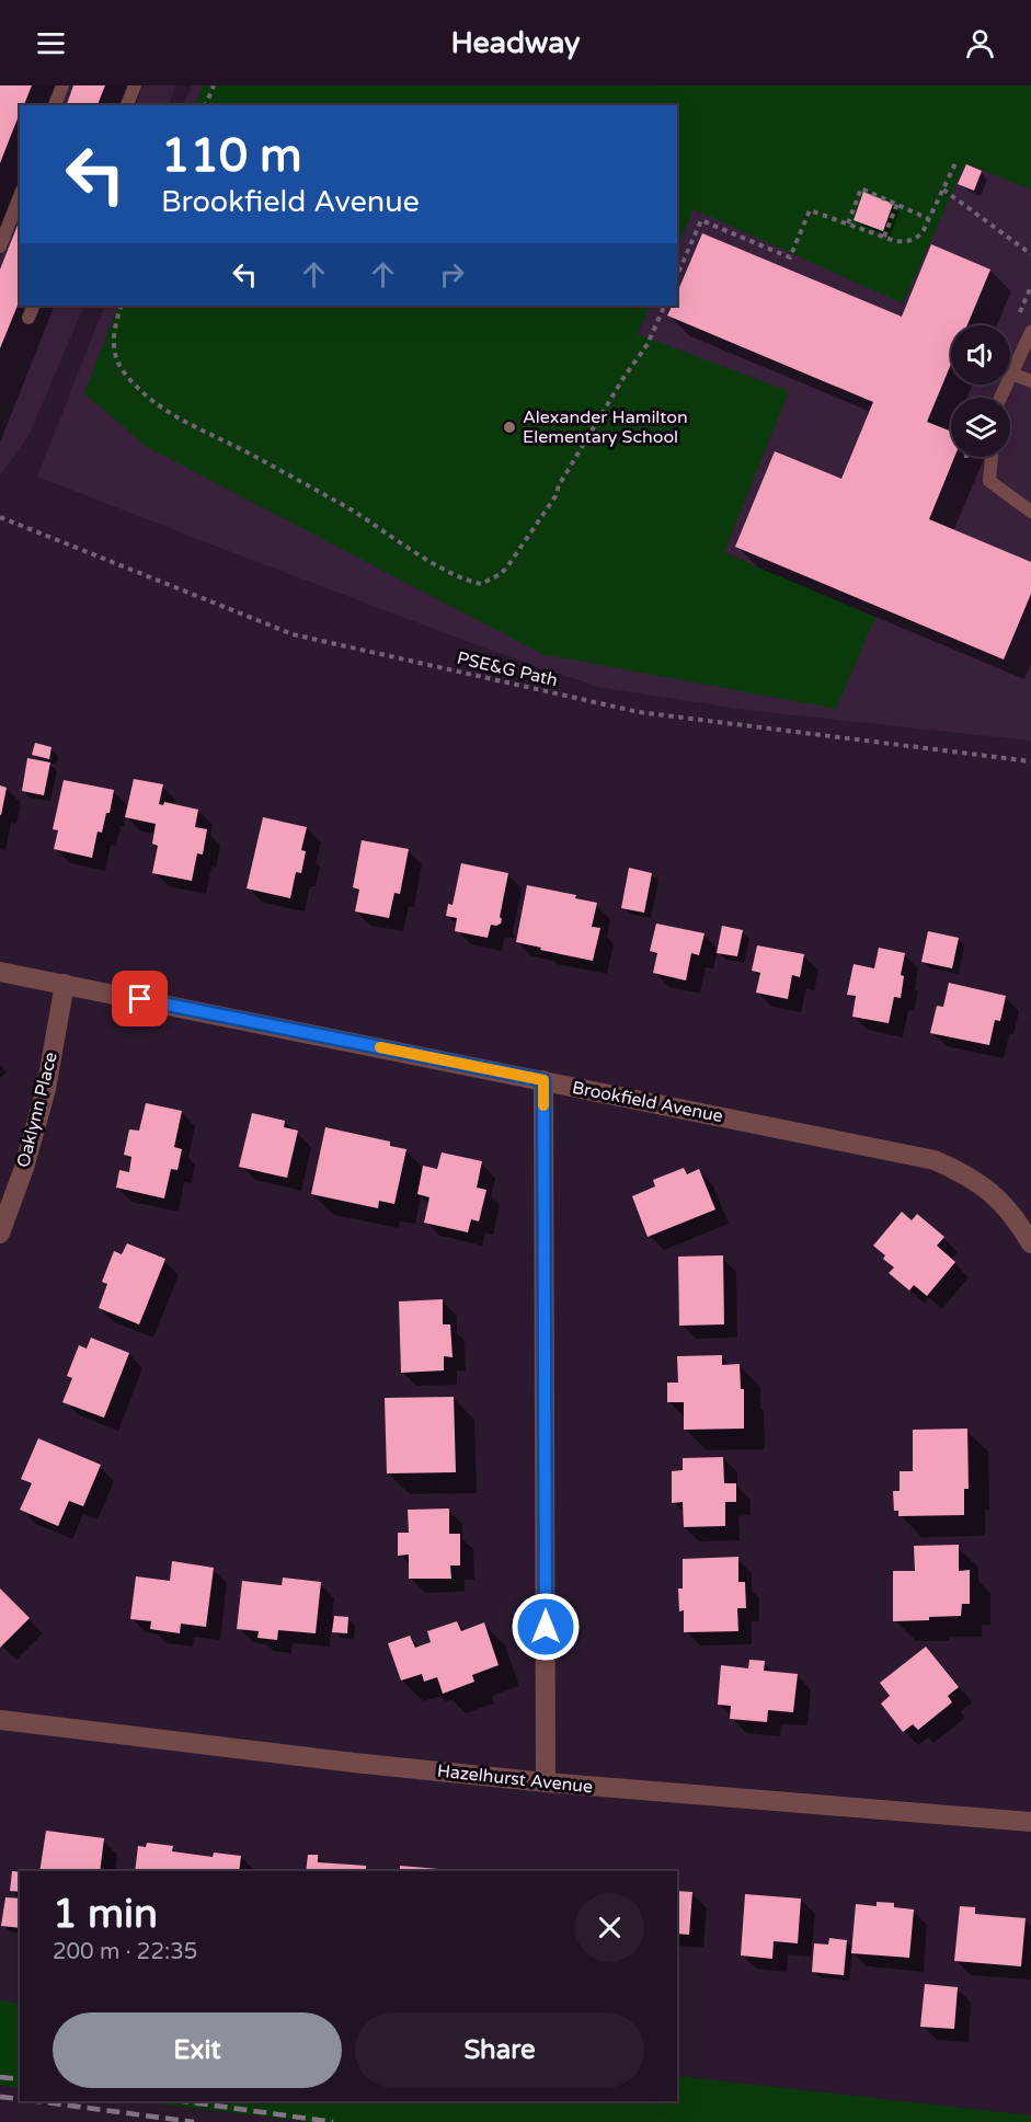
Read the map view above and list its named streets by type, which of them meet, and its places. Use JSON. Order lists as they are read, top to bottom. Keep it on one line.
{"streets":{"street":["Brookfield Avenue","Oaklynn Place","Hazelhurst Avenue"],"path":["PSE&G Path"]},"crossings":[["Brookfield Avenue","Oaklynn Place"]],"places":["Alexander Hamilton Elementary School"],"page":{"header":"Headway","turn":["110 m","Brookfield Avenue"],"heading":["1 min","200 m · 22:35"],"buttons":["Exit","Share"]}}
